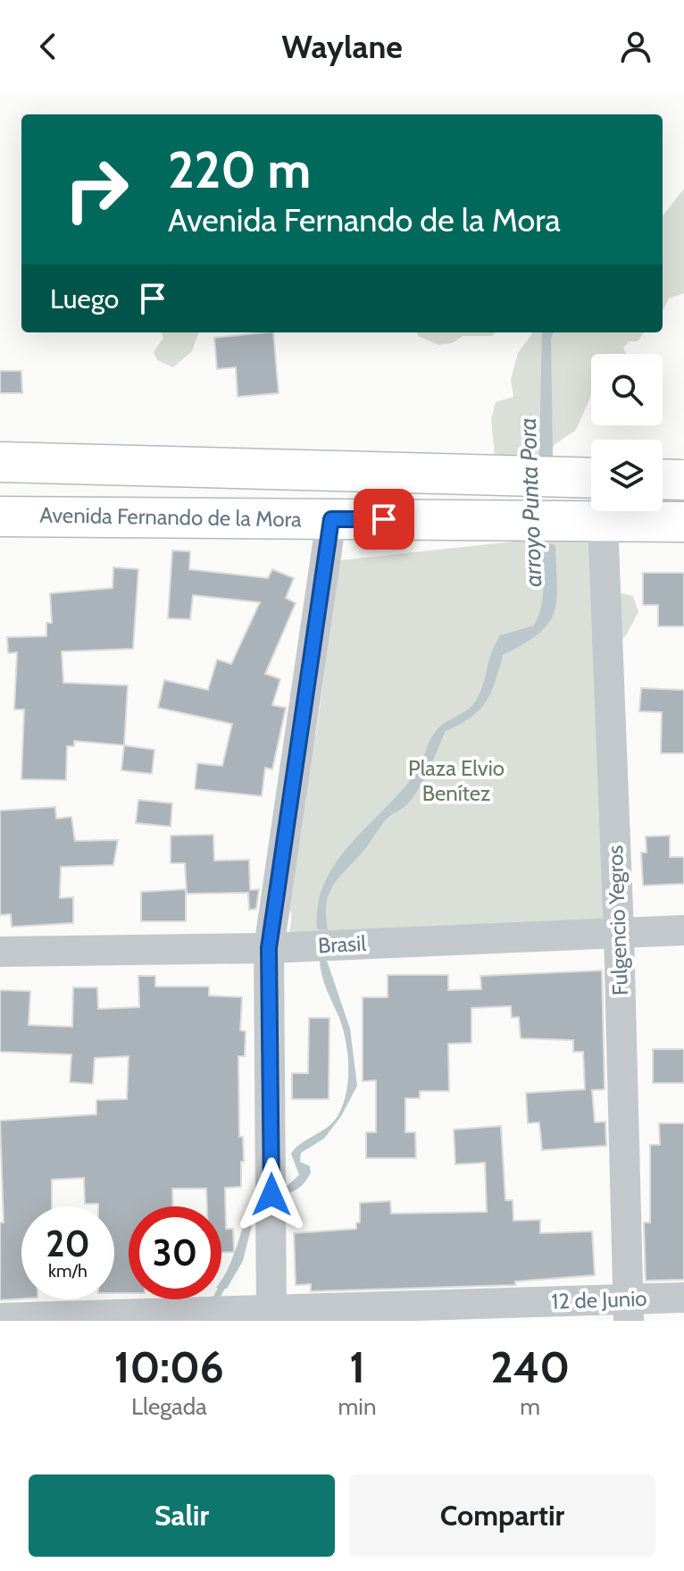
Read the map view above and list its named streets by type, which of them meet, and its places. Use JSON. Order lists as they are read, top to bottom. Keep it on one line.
{"streets":{"main road":["Avenida Fernando de la Mora"],"street":["Fulgencio Yegros","Brasil","12 de Junio"]},"crossings":[["Avenida Fernando de la Mora","Fulgencio Yegros"],["Fulgencio Yegros","Brasil"],["Fulgencio Yegros","12 de Junio"]],"water":["arroyo Punta Pora"],"parks":["Plaza Elvio Benítez"],"page":{"header":"Waylane","turn":["220 m","Avenida Fernando de la Mora"],"then":"Luego","speed":"20 km/h","limit":"30","eta":["10:06","Llegada","1","min","240","m"],"buttons":["Salir","Compartir"]}}
